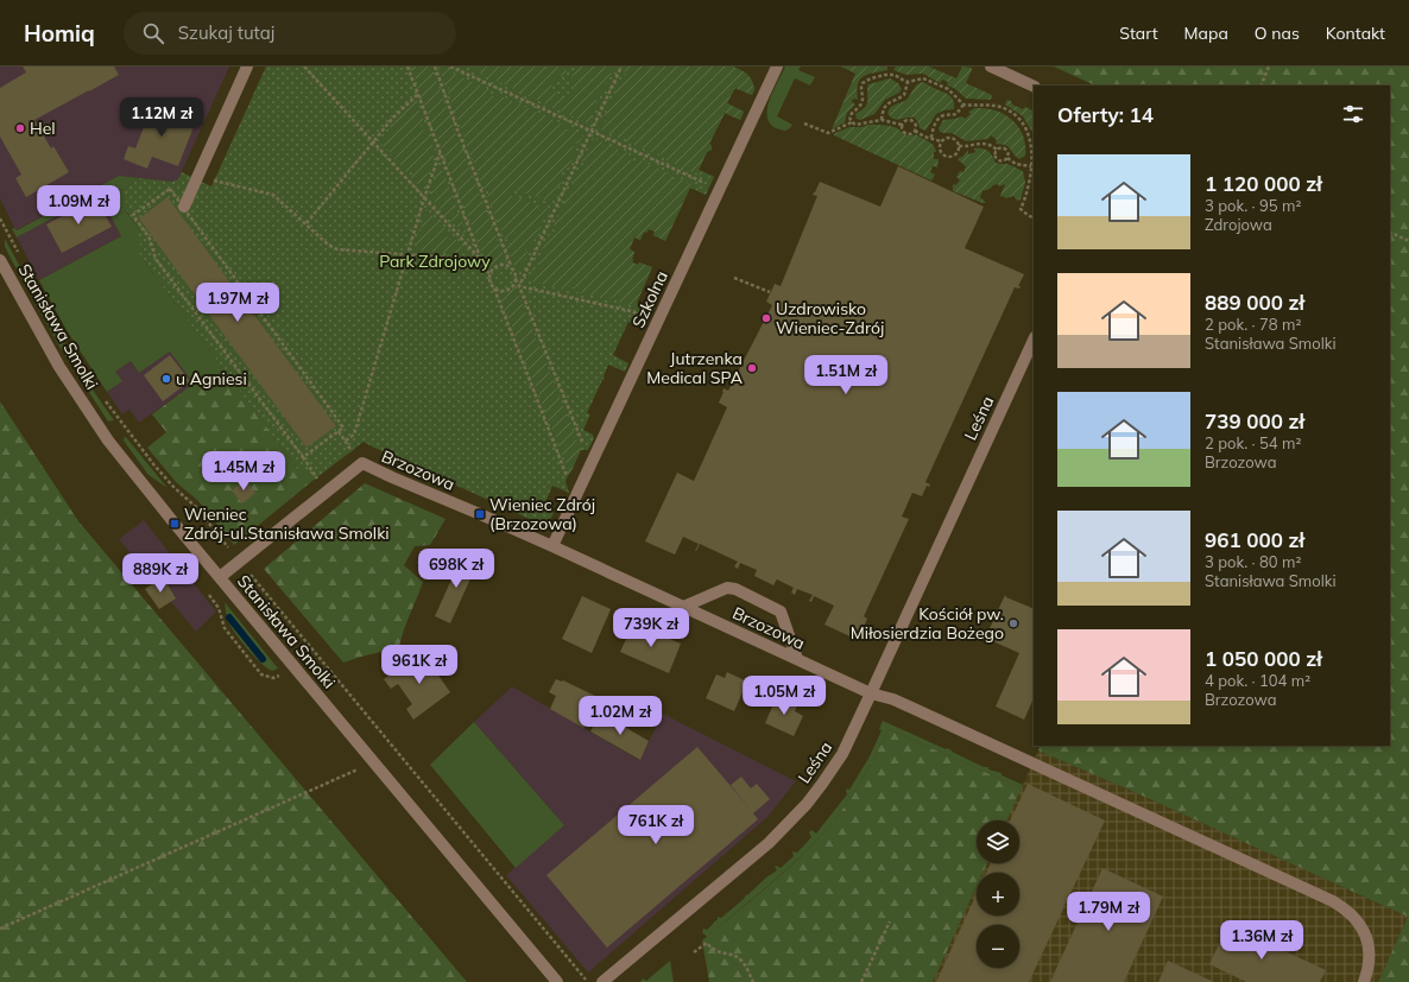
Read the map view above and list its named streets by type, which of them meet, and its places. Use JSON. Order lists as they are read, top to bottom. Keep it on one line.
{"streets":{"street":["Szkolna","Stanisława Smolki","Leśna","Brzozowa"]},"crossings":[["Szkolna","Brzozowa"],["Leśna","Brzozowa"]],"parks":["Park Zdrojowy"],"places":{"other":["Hel","Uzdrowisko Wieniec-Zdrój","Jutrzenka Medical SPA","u Agniesi","Kościół pw. Miłosierdzia Bożego"],"transit":["Wieniec Zdrój (Brzozowa)","Wieniec Zdrój-ul.Stanisława Smolki"]},"page":{"header":"Homiq","search":"Szukaj tutaj","nav":["Start","Mapa","O nas","Kontakt"],"heading":"Oferty: 14","price":["1.12M zł","1.09M zł","1.97M zł","1.51M zł","1.45M zł","698K zł","889K zł","739K zł","961K zł","1.05M zł","1.02M zł","761K zł","1.79M zł","1.36M zł"],"list":[{"name":"1 120 000 zł","note":"3 pok. · 95 m² · Zdrojowa"},{"name":"889 000 zł","note":"2 pok. · 78 m² · Stanisława Smolki"},{"name":"739 000 zł","note":"2 pok. · 54 m² · Brzozowa"},{"name":"961 000 zł","note":"3 pok. · 80 m² · Stanisława Smolki"},{"name":"1 050 000 zł","note":"4 pok. · 104 m² · Brzozowa"}],"map_buttons":["+","−"]}}
